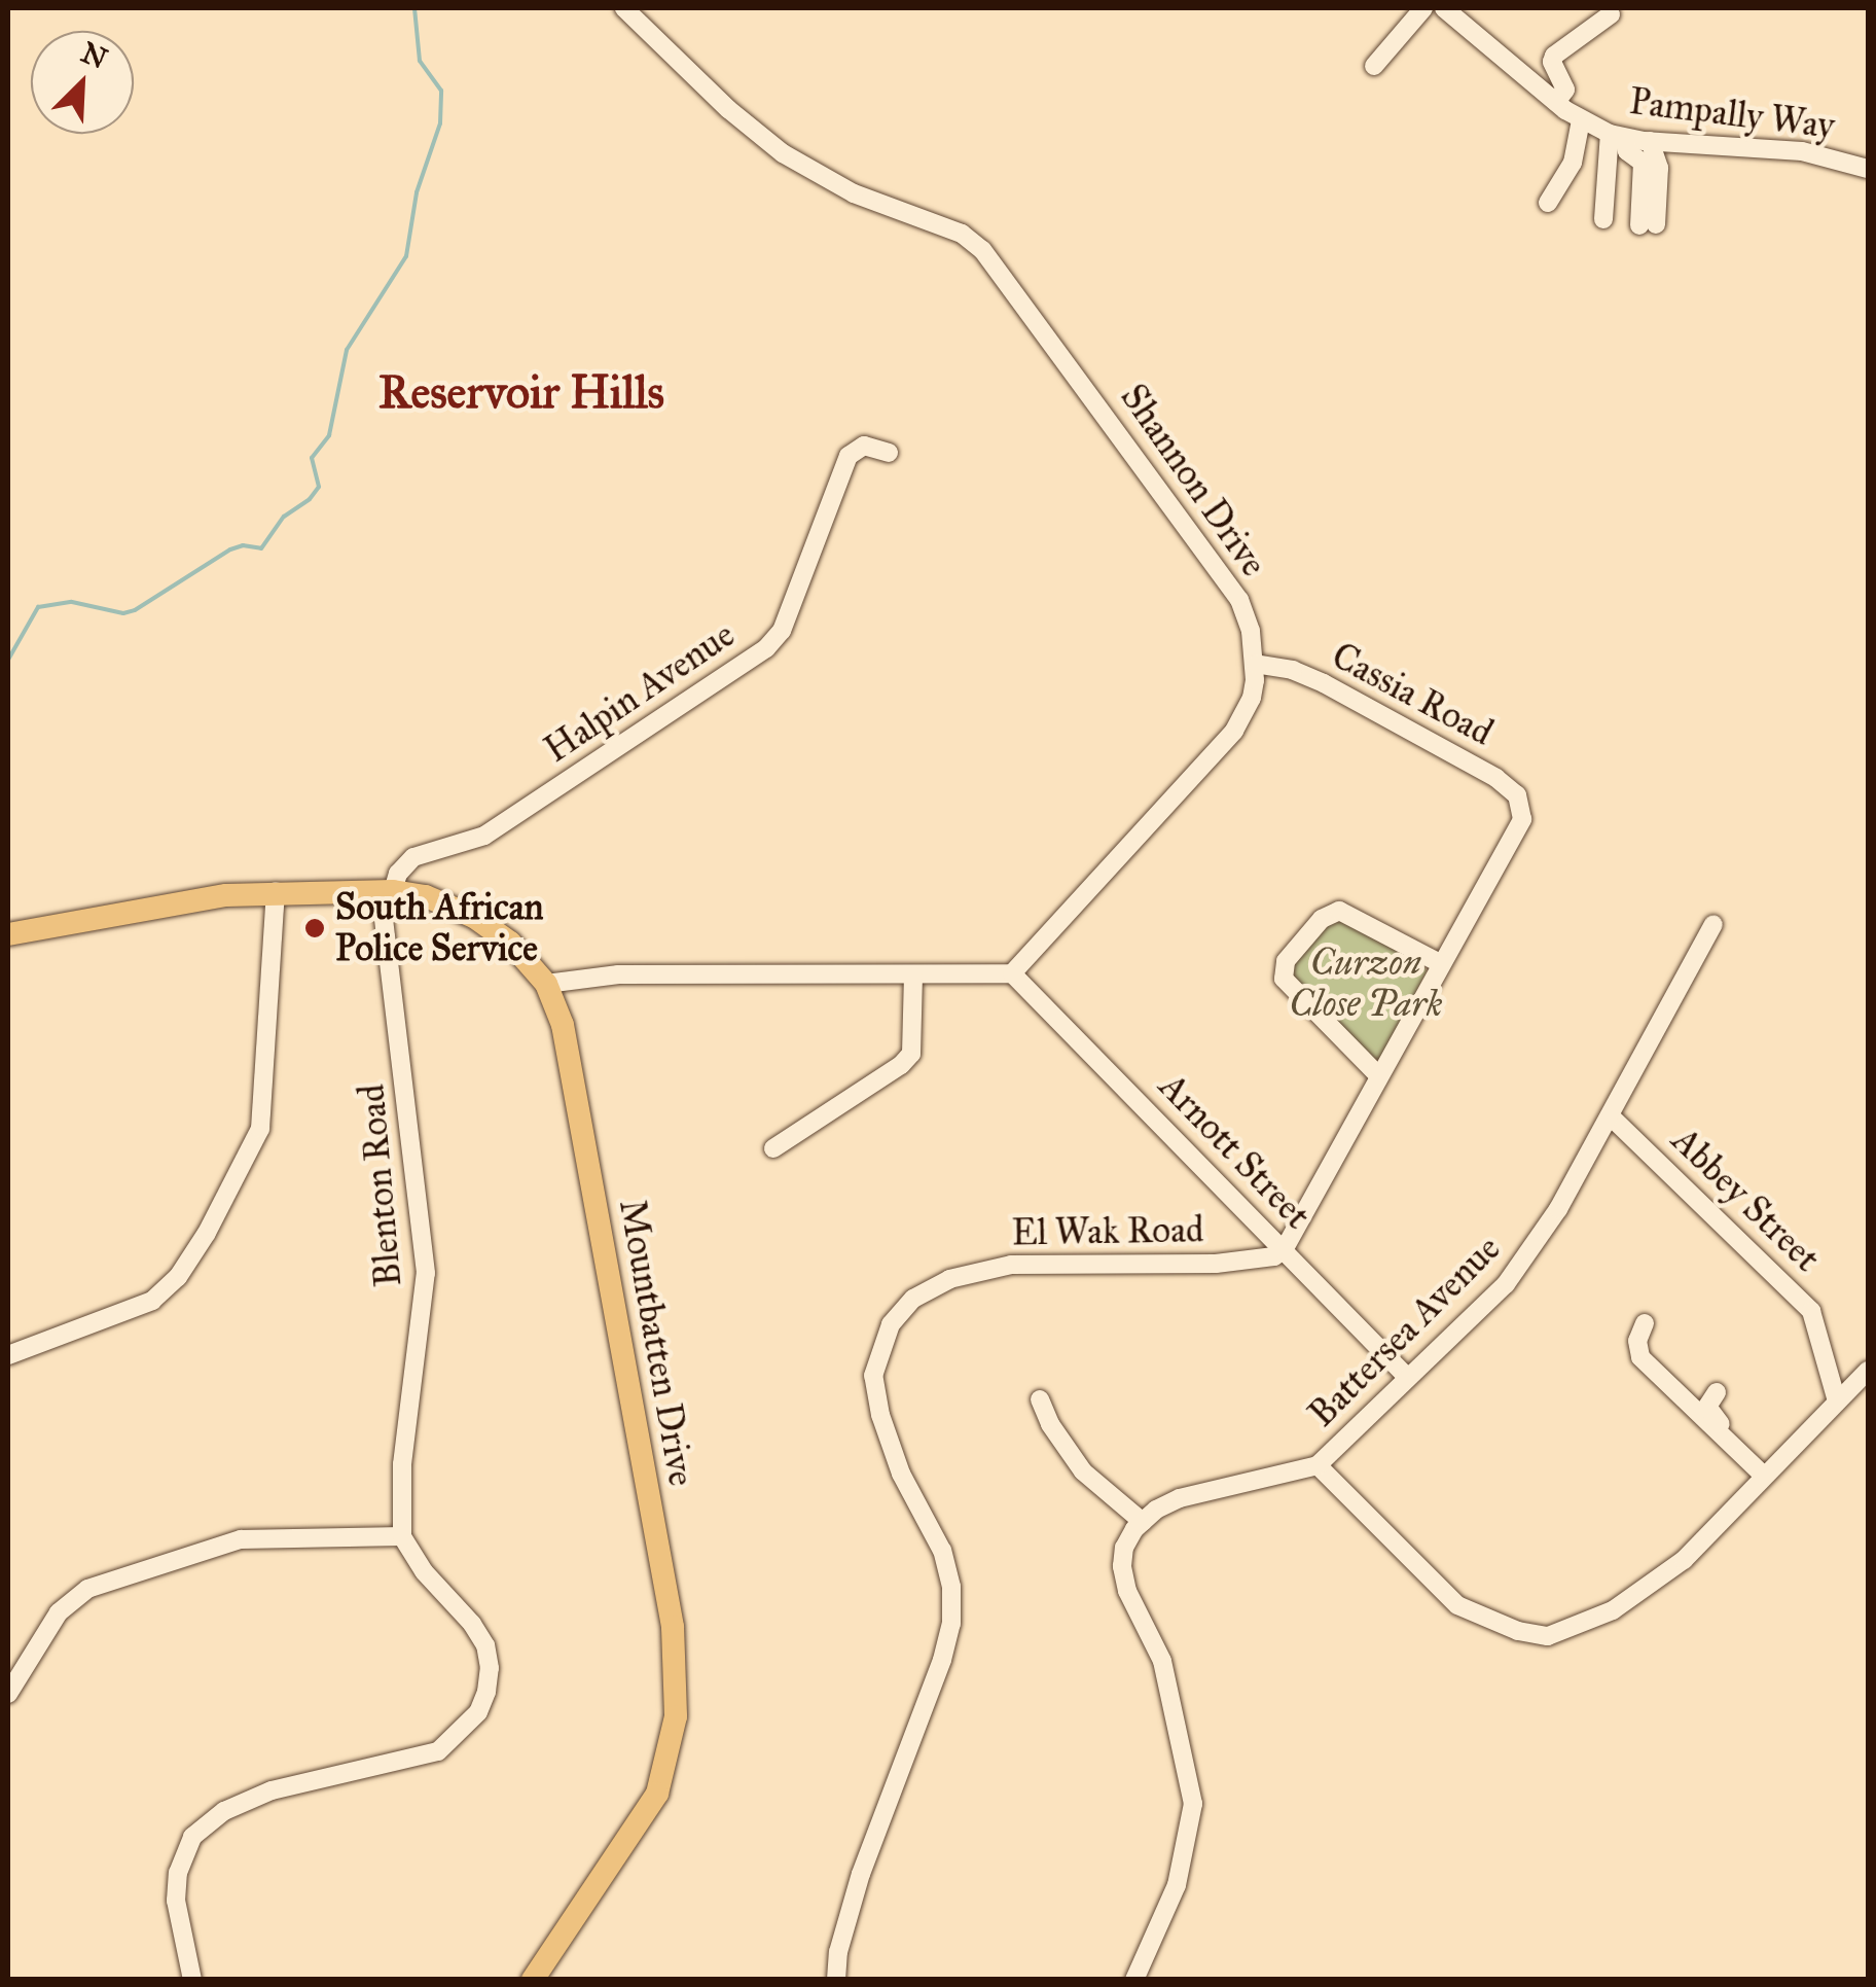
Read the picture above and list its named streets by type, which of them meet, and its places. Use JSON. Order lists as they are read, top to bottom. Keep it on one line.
{"streets":{"main road":["Mountbatten Drive"],"street":["Pampally Way","Shannon Drive","Halpin Avenue","Cassia Road","Arnott Street","Blenton Road","Abbey Street","El Wak Road","Battersea Avenue"]},"crossings":[["Shannon Drive","Cassia Road"],["Shannon Drive","Arnott Street"],["Halpin Avenue","Blenton Road"],["Halpin Avenue","Mountbatten Drive"],["Arnott Street","El Wak Road"],["Arnott Street","Battersea Avenue"],["Blenton Road","Mountbatten Drive"],["Abbey Street","Battersea Avenue"]],"districts":["Reservoir Hills"],"parks":["Curzon Close Park"],"places":["South African Police Service"],"north":"top right"}
